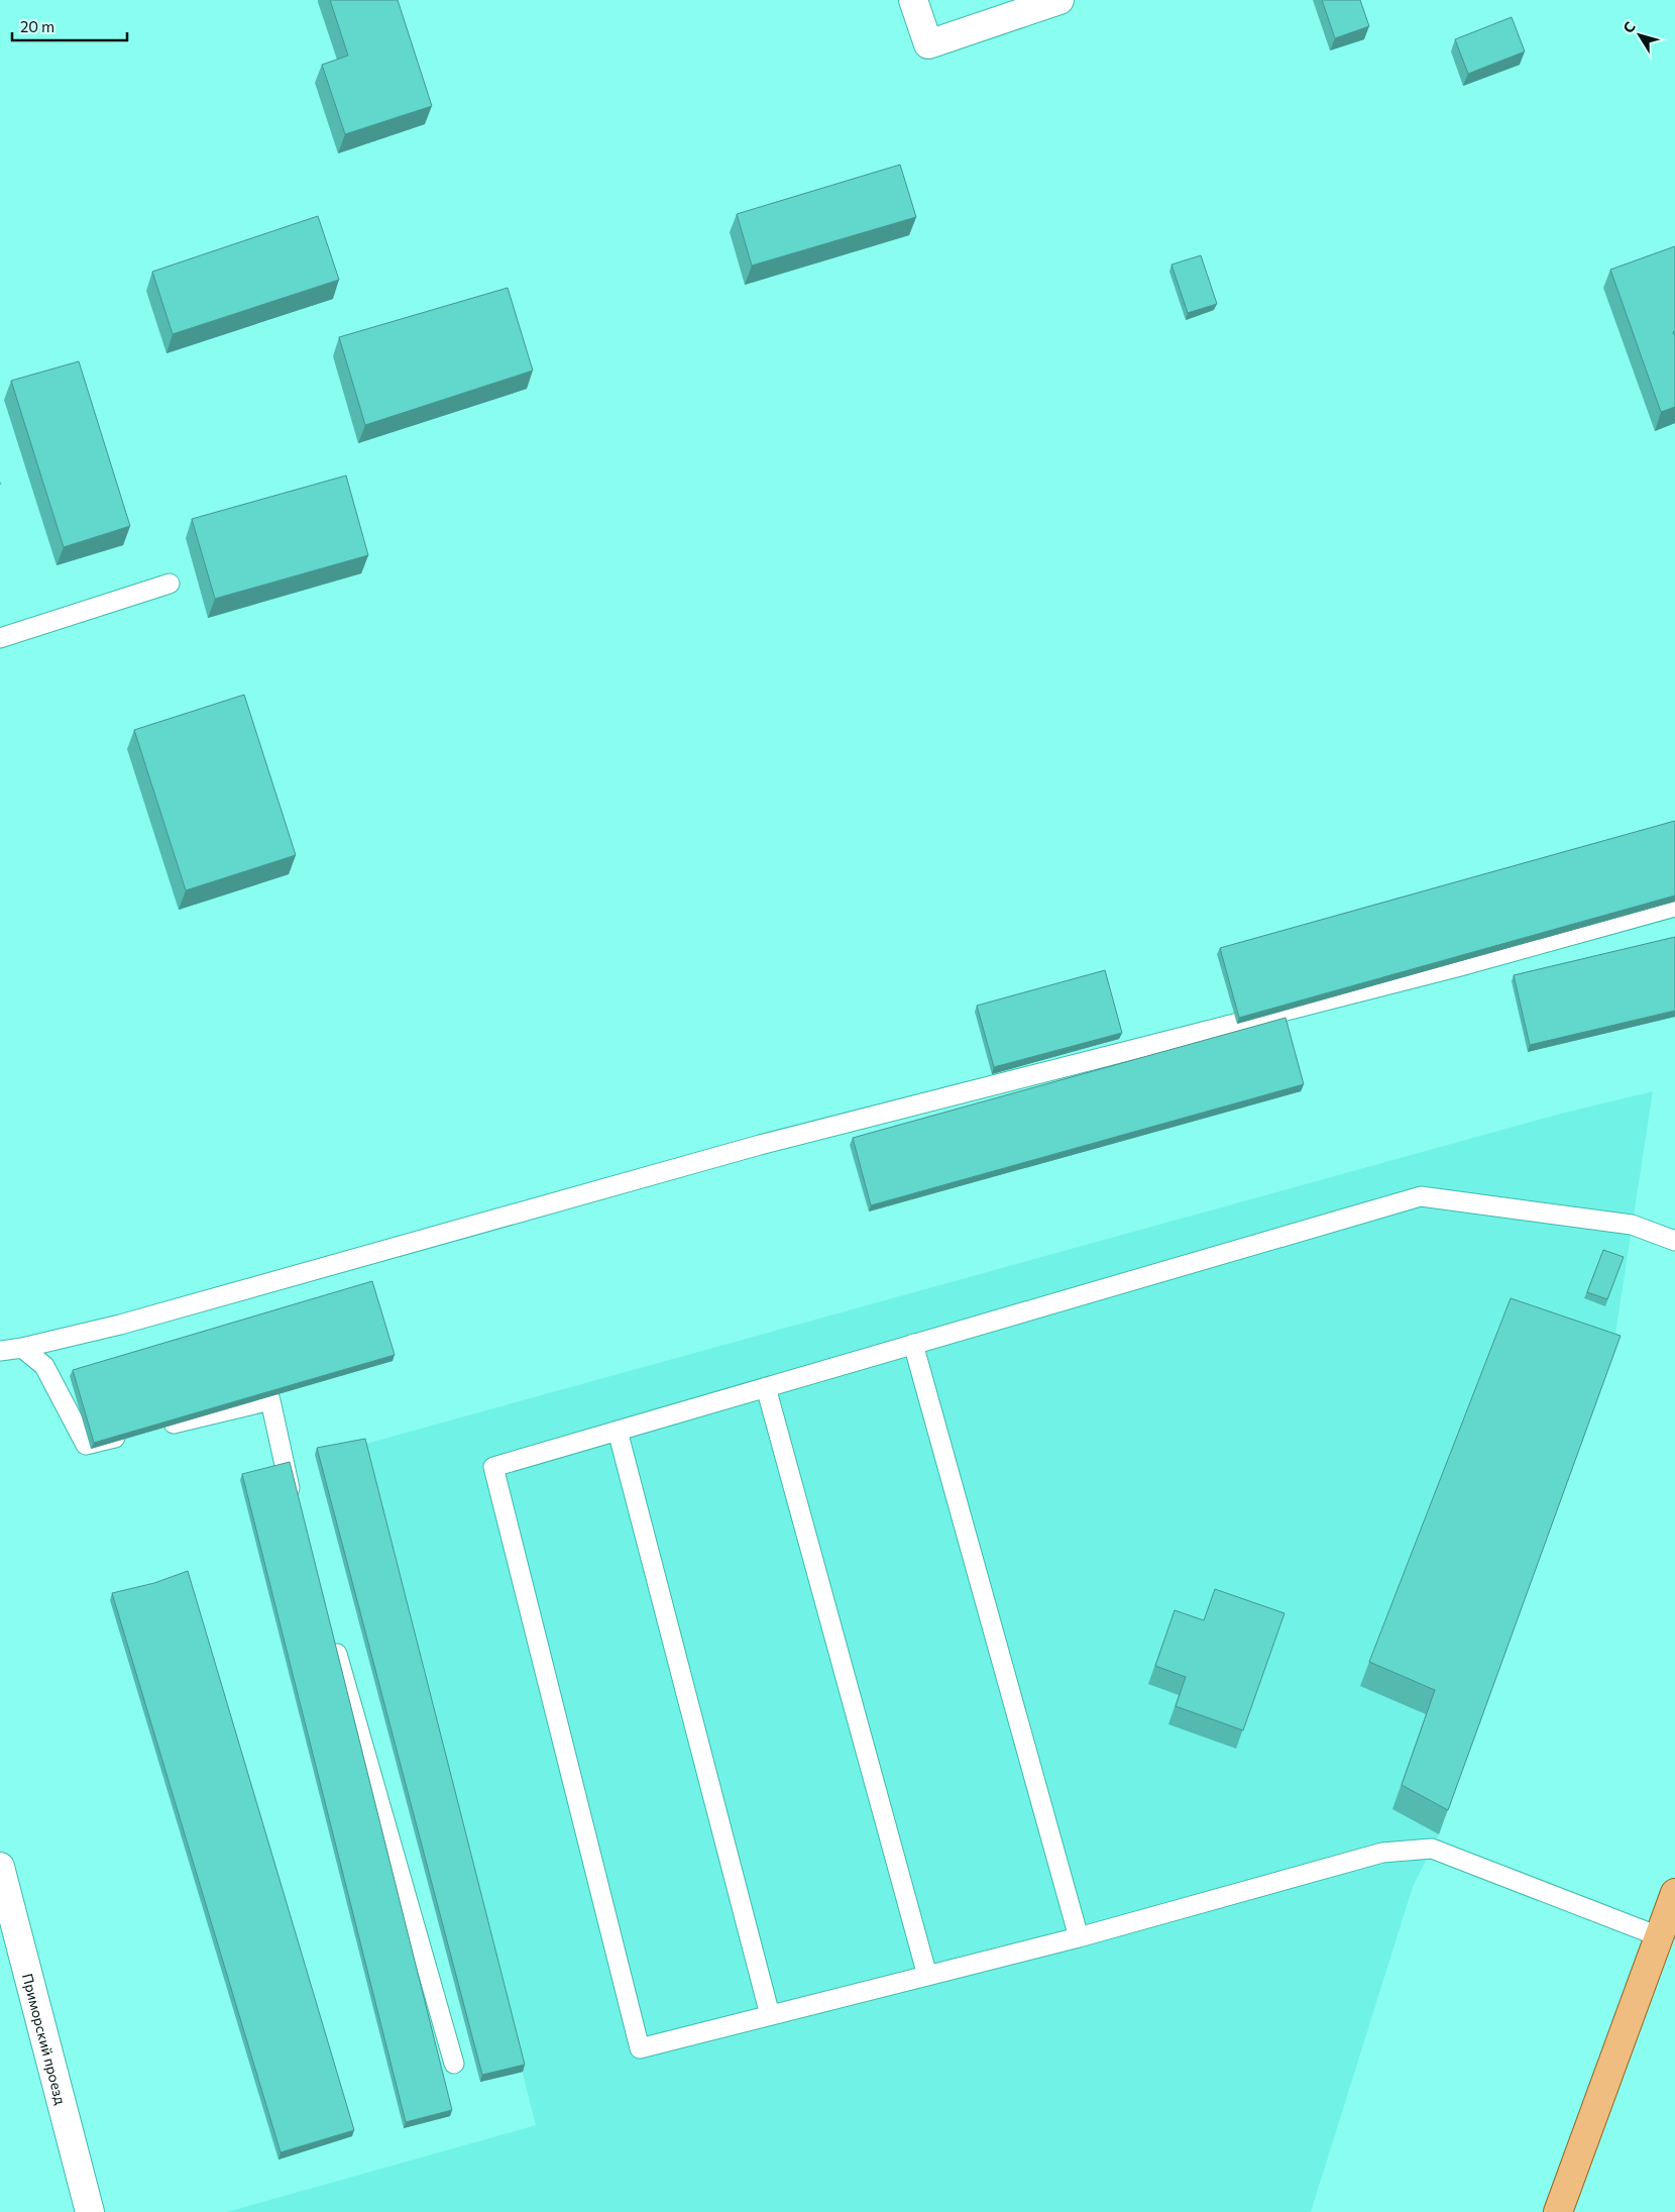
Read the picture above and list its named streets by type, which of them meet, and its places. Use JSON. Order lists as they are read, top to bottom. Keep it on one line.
{"streets":{"street":["Приморский проезд"]},"scale_bar":"20 m","north":"top left"}
